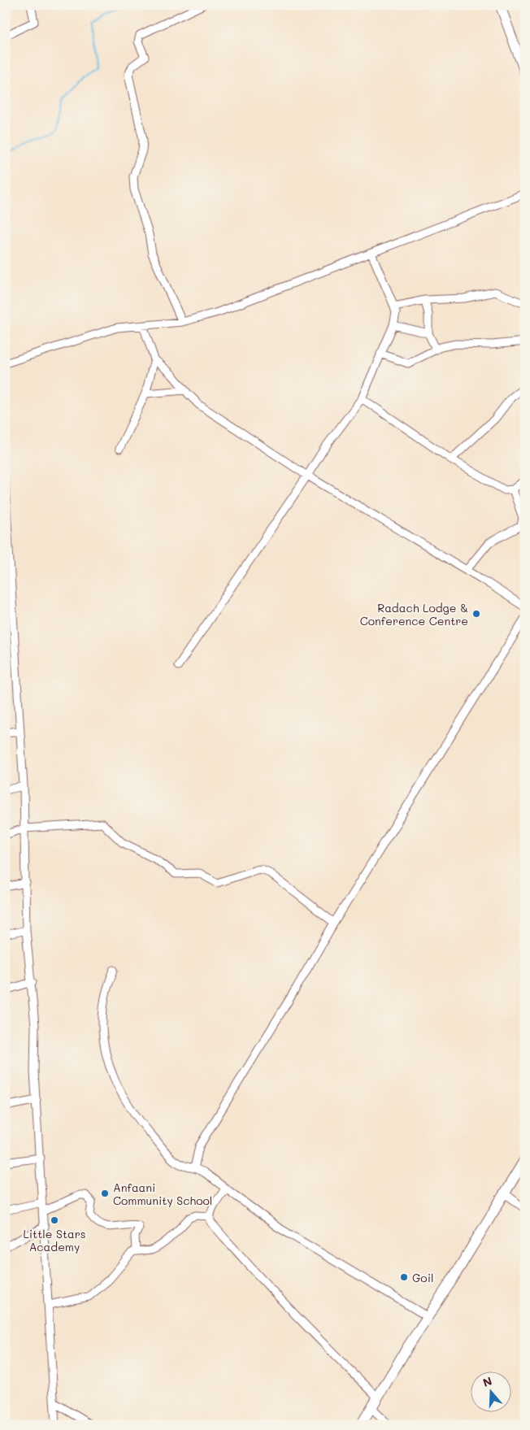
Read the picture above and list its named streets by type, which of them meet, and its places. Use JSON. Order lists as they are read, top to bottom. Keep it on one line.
{"places":["Radach Lodge & Conference Centre","Anfaani Community School","Little Stars Academy","Goil"],"north":"top"}
